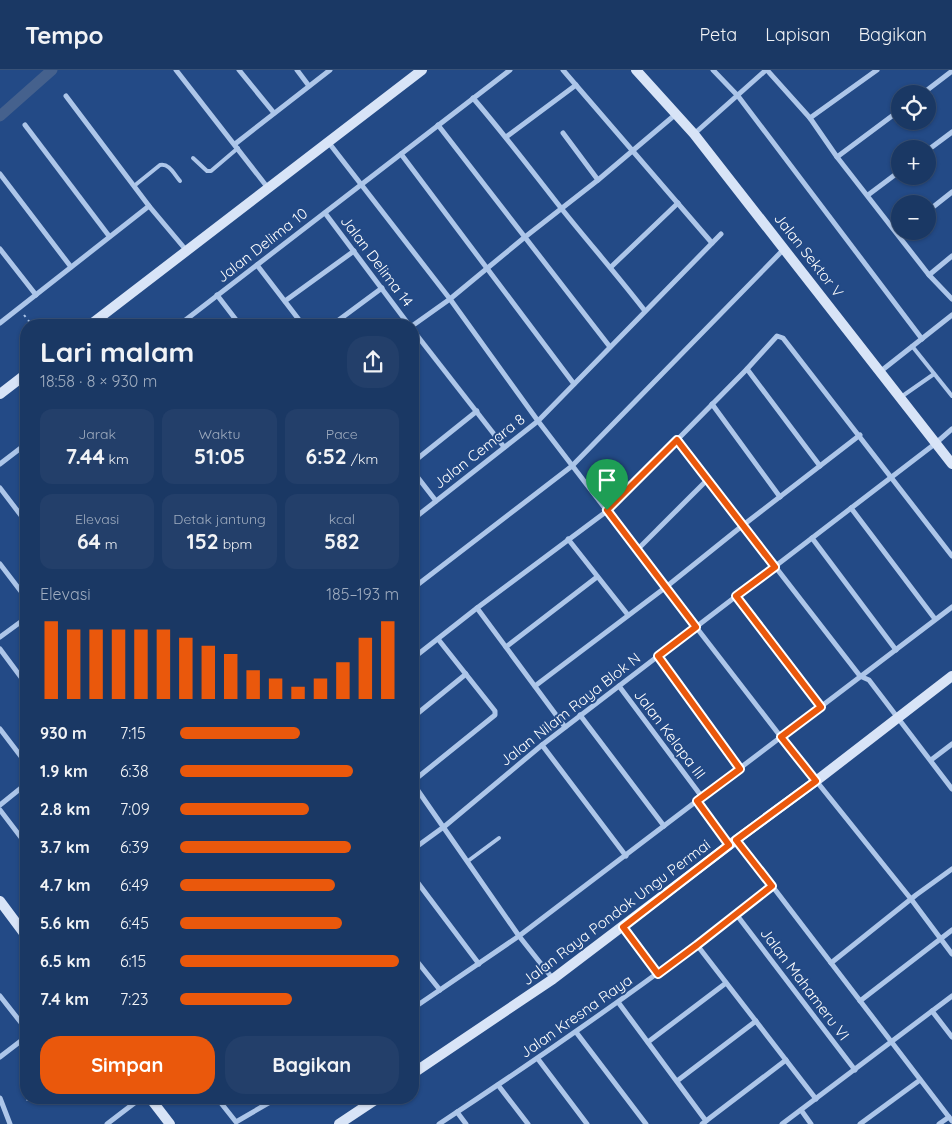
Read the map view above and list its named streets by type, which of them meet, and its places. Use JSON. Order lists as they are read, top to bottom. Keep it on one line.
{"streets":{"street":["Jalan Delima 10","Jalan Sektor V","Jalan Delima 14","Jalan Cemara 8","Jalan Nilam Raya Blok N","Jalan Kelapa III","Jalan Raya Pondok Ungu Permai","Jalan Mahameru VI","Jalan Kresna Raya"]},"crossings":[["Jalan Delima 10","Jalan Delima 14"],["Jalan Sektor V","Jalan Nilam Raya Blok N"],["Jalan Nilam Raya Blok N","Jalan Kelapa III"],["Jalan Mahameru VI","Jalan Kresna Raya"]],"page":{"header":"Tempo","nav":["Peta","Lapisan","Bagikan"],"map_buttons":["+","−"],"heading":["Lari malam","18:58 · 8 × 930 m"],"stats":[["Jarak","7.44 km"],["Waktu","51:05"],["Pace","6:52 /km"],["Elevasi","64 m"],["Detak jantung","152 bpm"],["kcal","582"]],"chart":["Elevasi","185–193 m"],"list":[{"name":"930 m","note":"7:15"},{"name":"1.9 km","note":"6:38"},{"name":"2.8 km","note":"7:09"},{"name":"3.7 km","note":"6:39"},{"name":"4.7 km","note":"6:49"},{"name":"5.6 km","note":"6:45"},{"name":"6.5 km","note":"6:15"},{"name":"7.4 km","note":"7:23"}],"buttons":["Simpan","Bagikan"]}}
